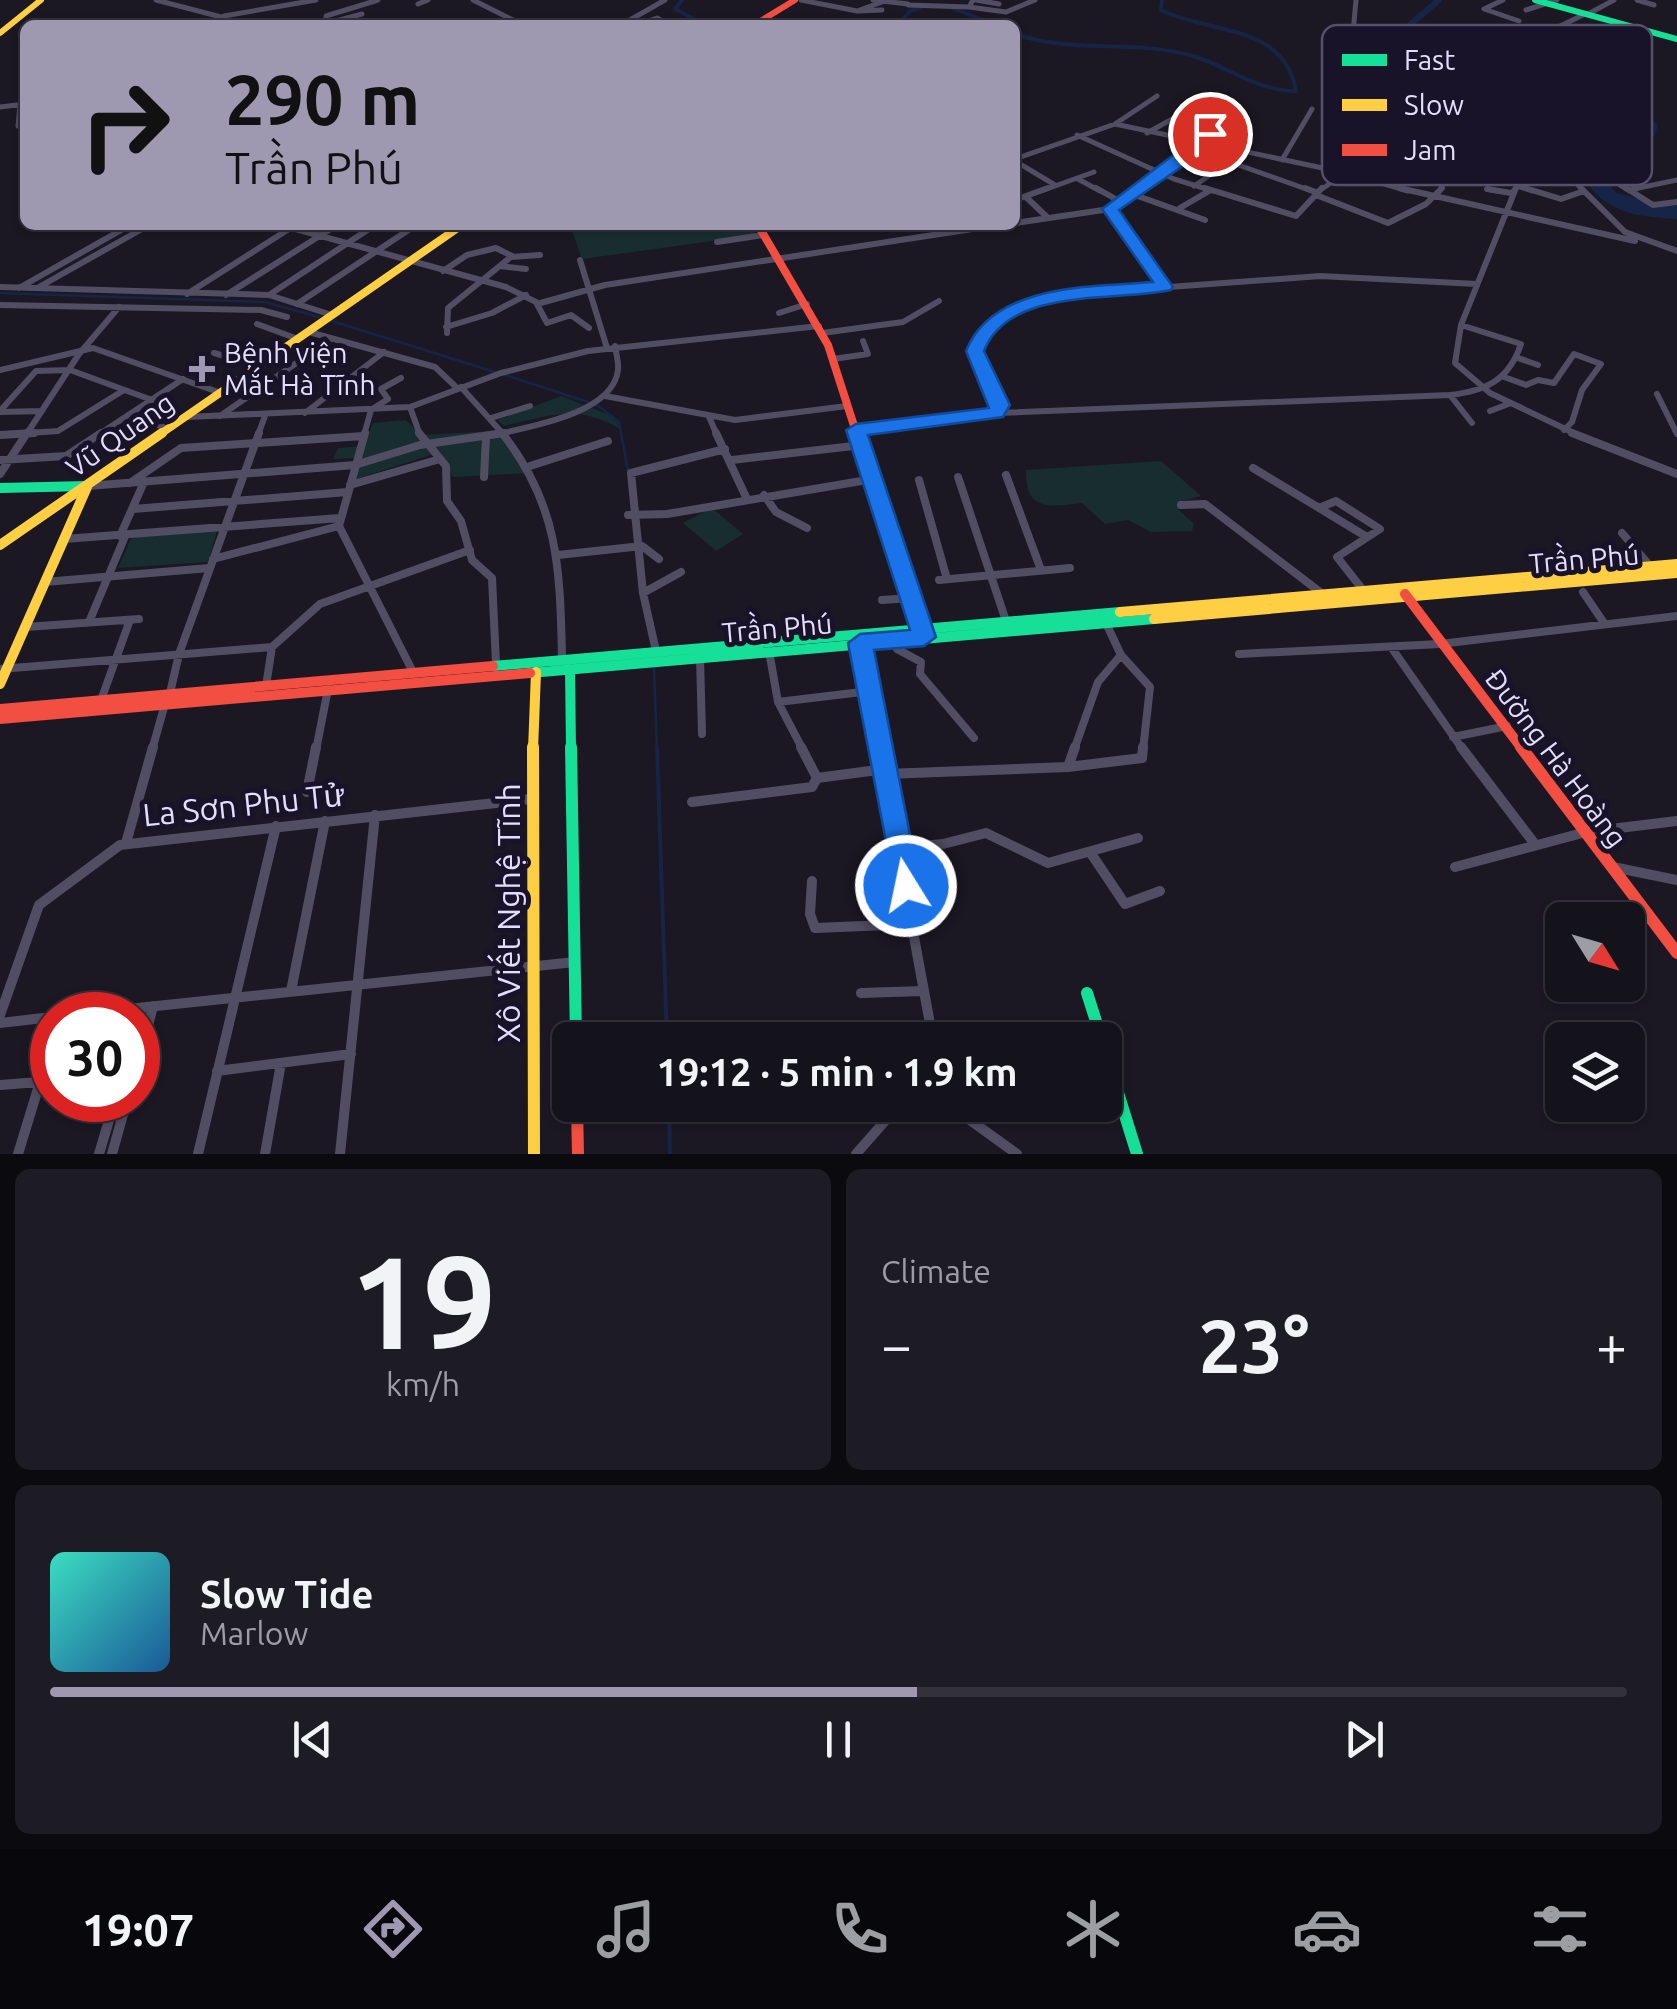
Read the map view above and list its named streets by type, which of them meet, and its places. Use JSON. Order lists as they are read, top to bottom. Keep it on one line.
{"streets":{"main road":["Vũ Quang","Trần Phú","Đường Hà Hoàng","Xô Viết Nghệ Tĩnh"],"street":["La Sơn Phu Tử"]},"crossings":[["Trần Phú","Đường Hà Hoàng"],["Trần Phú","Xô Viết Nghệ Tĩnh"],["La Sơn Phu Tử","Xô Viết Nghệ Tĩnh"]],"places":{"health":["Bệnh viện Mắt Hà Tĩnh"]},"legend":["Fast","Slow","Jam"],"north":"bottom right","page":{"turn":["290 m","Trần Phú"],"limit":"30","trip":"19:12 · 5 min · 1.9 km","tile":[["19","km/h"],"Climate"],"heat":["−","23°","+"],"song":["Slow Tide","Marlow"],"tabs":"19:07"}}
